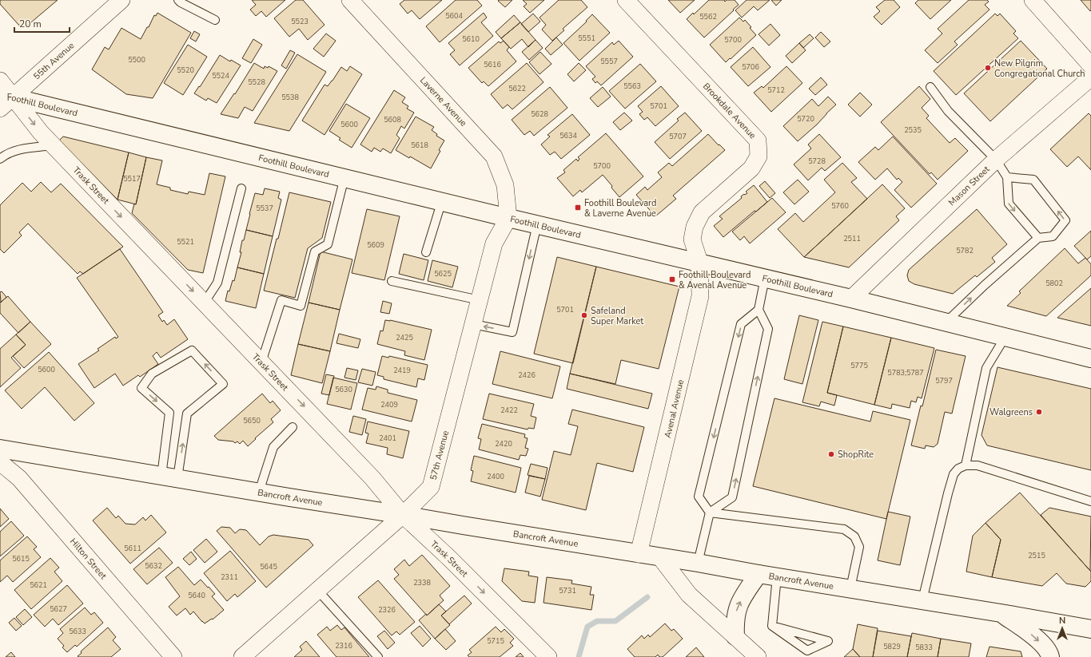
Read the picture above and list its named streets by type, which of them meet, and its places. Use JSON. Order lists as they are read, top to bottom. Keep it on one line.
{"streets":{"street":["55th Avenue","Laverne Avenue","Foothill Boulevard","Brookdale Avenue","Trask Street","Mason Street","Avenal Avenue","57th Avenue","Bancroft Avenue","Hilton Street"]},"crossings":[["55th Avenue","Foothill Boulevard"],["55th Avenue","Trask Street"],["Laverne Avenue","Foothill Boulevard"],["Laverne Avenue","57th Avenue"],["Foothill Boulevard","Brookdale Avenue"],["Foothill Boulevard","Trask Street"],["Foothill Boulevard","Mason Street"],["Foothill Boulevard","Avenal Avenue"],["Foothill Boulevard","57th Avenue"],["Brookdale Avenue","Avenal Avenue"],["Trask Street","57th Avenue"],["Trask Street","Bancroft Avenue"],["Avenal Avenue","Bancroft Avenue"],["57th Avenue","Bancroft Avenue"]],"one_way":["Trask Street"],"places":{"other":["New Pilgrim Congregational Church","Safeland Super Market","Walgreens","ShopRite"],"transit":["Foothill Boulevard & Laverne Avenue","Foothill Boulevard & Avenal Avenue"]},"house_numbers":["5604","5562","5523","5551","5610","5700","5500","5557","5616","5706","5520","5524","5528","5563","5622","5712","5538","5701","5628","5720","5608","5600","2535","5634","5707","5618","5728","5700","5517","5760","5537","2511","5521","5609","5782","5625","5802","5701","2425","5775","5600","2419","5783;5787","2426","5797","5630","2409","2422","5650","2401","2420","2400","5611","2515","5615","5632","5645","2311","2338","5621","5731","5640","5627","2326","5633","5715","2316","5829","5833"],"scale_bar":"20 m","north":"top"}
